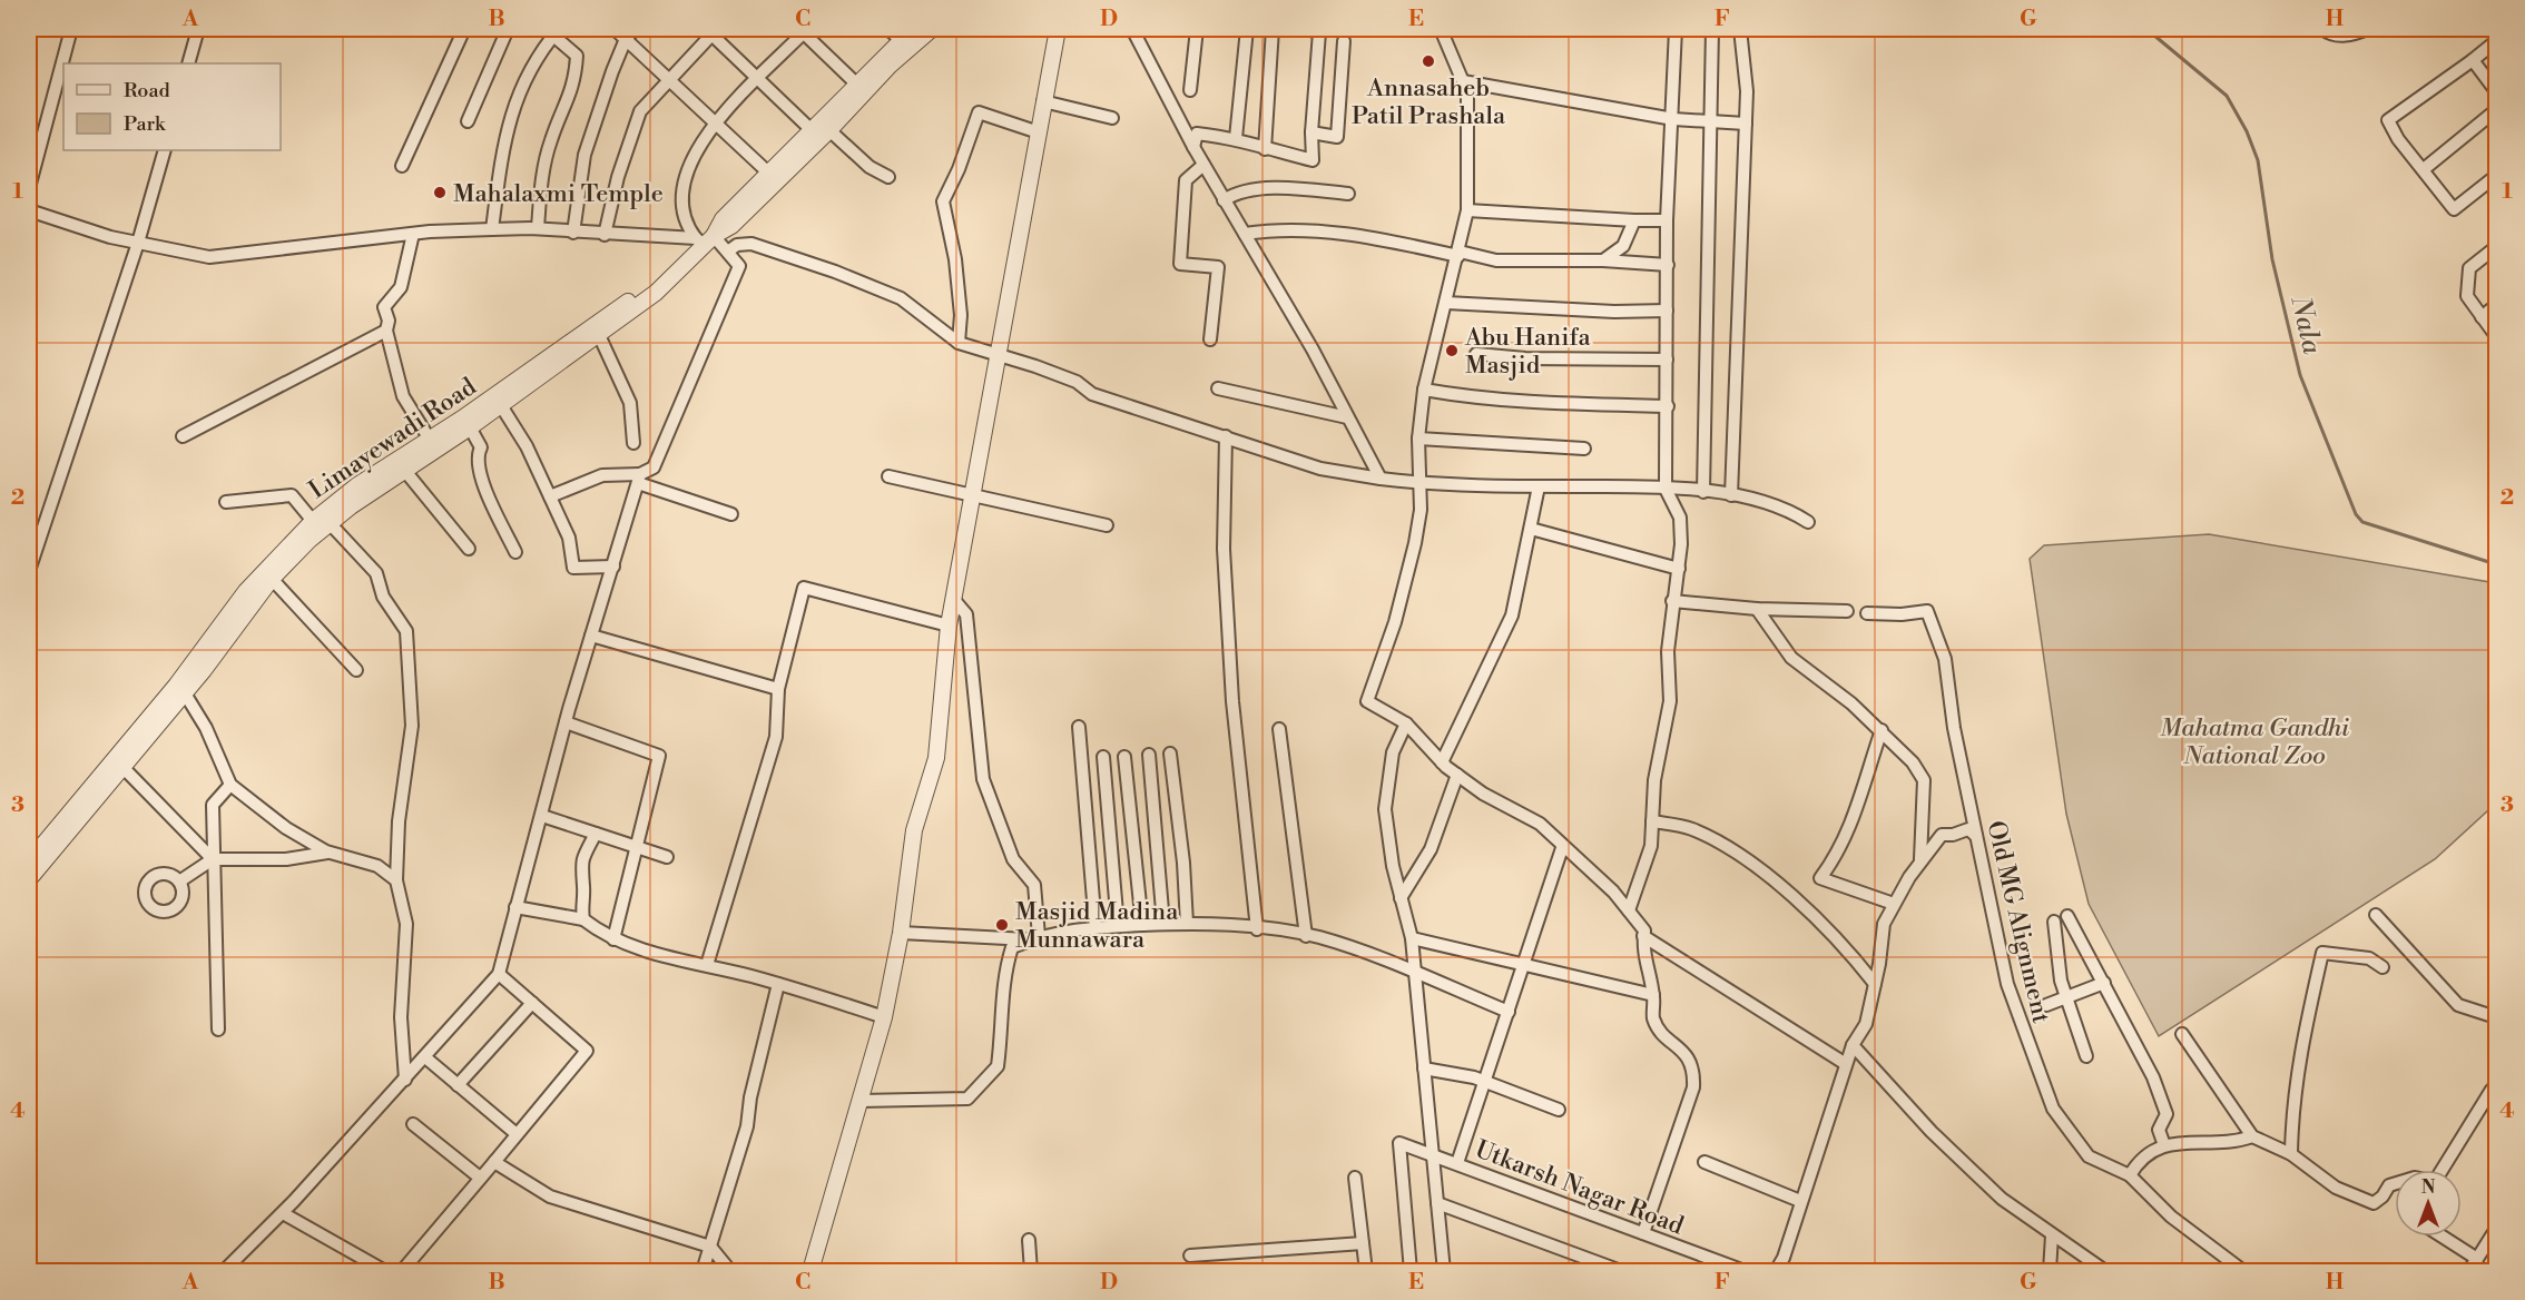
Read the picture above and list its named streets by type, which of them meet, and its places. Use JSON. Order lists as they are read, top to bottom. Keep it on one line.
{"streets":{"street":["Limayewadi Road","Old MG Alignment","Utkarsh Nagar Road"]},"water":["Nala"],"parks":["Mahatma Gandhi National Zoo"],"places":["Annasaheb Patil Prashala","Mahalaxmi Temple","Abu Hanifa Masjid","Masjid Madina Munnawara"],"legend":["Road","Park"],"north":"top","grid":{"columns":["A","B","C","D","E","F","G","H"],"rows":["1","2","3","4"]}}
